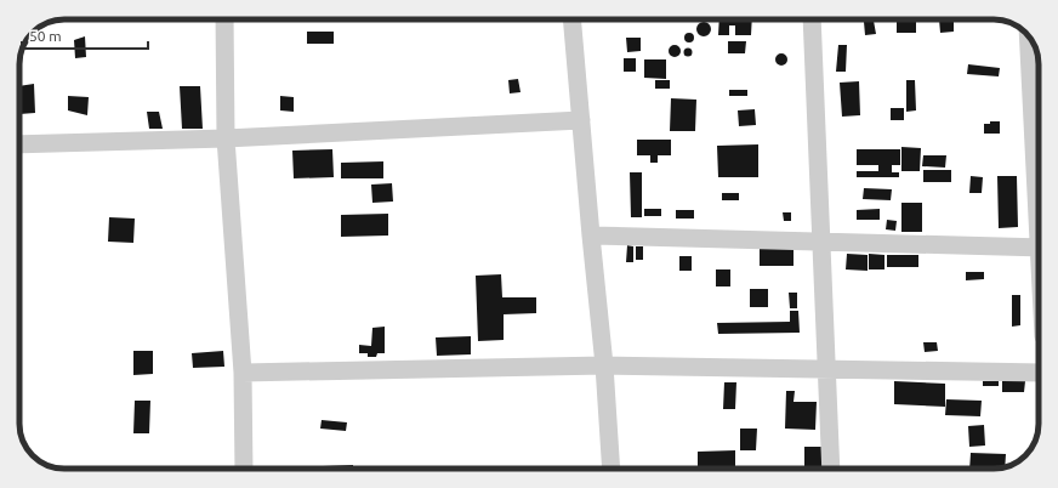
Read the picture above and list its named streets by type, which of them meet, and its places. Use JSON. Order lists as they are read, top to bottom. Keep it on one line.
{"scale_bar":"50 m"}
